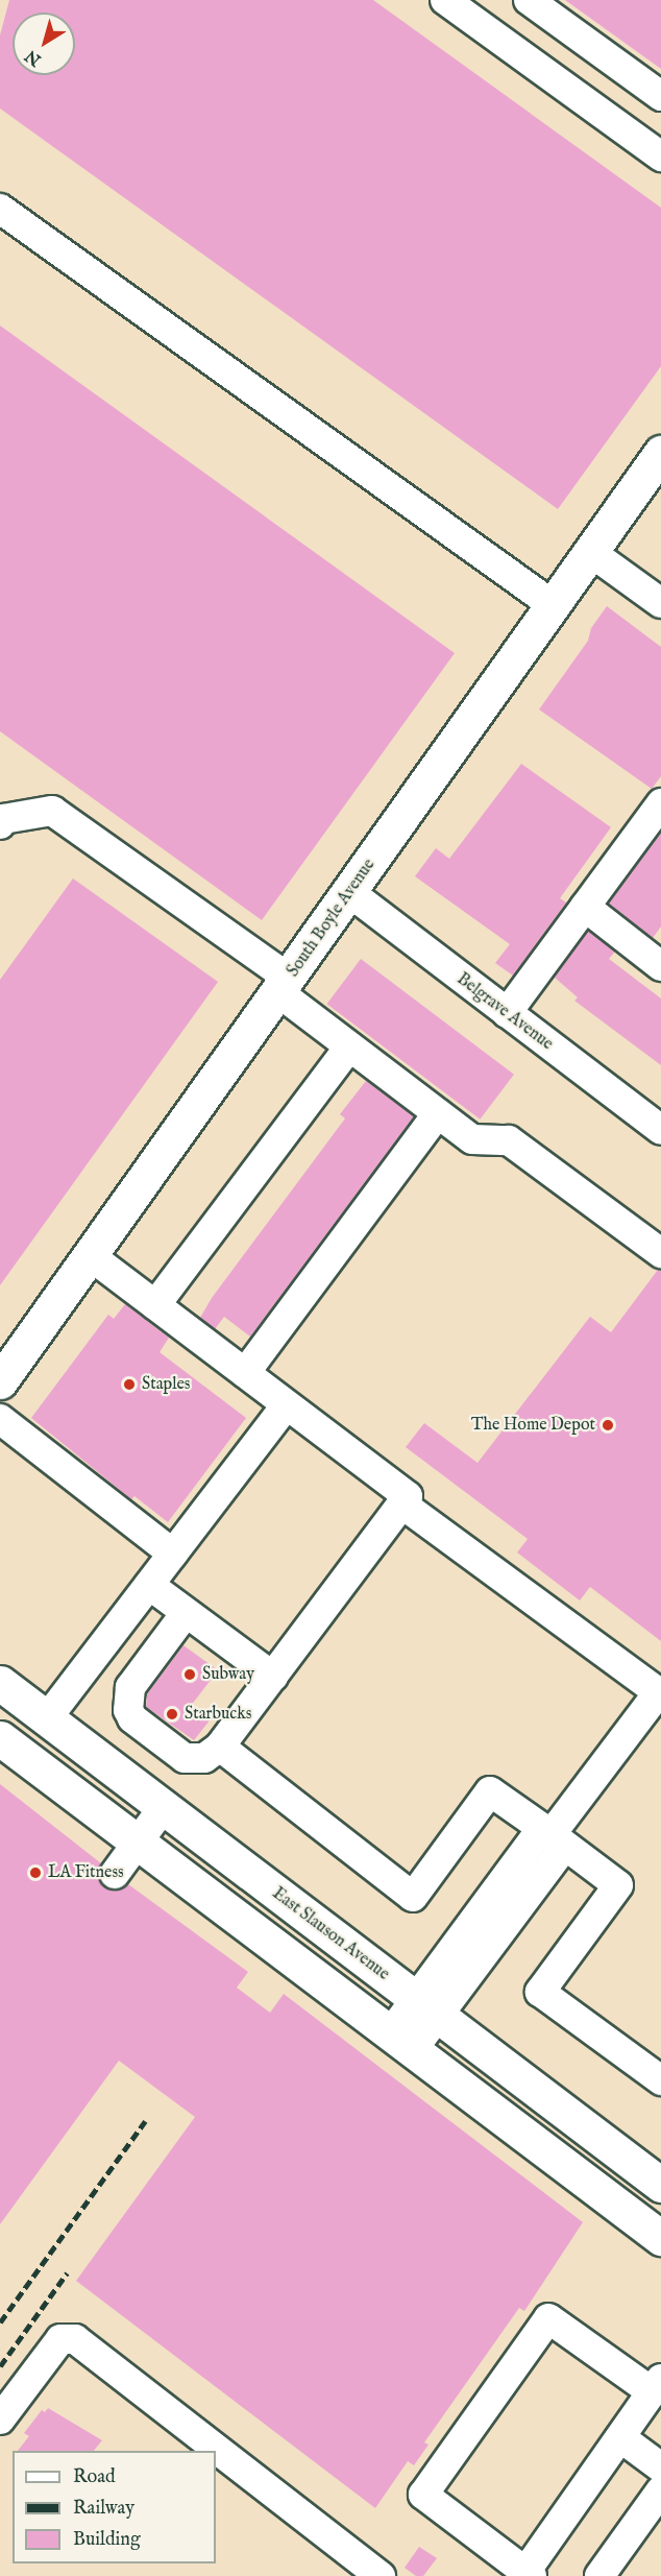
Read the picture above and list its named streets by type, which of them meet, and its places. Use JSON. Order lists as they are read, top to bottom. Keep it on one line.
{"streets":{"main road":["South Boyle Avenue","East Slauson Avenue"],"street":["Belgrave Avenue"]},"crossings":[["South Boyle Avenue","Belgrave Avenue"]],"places":["Staples","The Home Depot","Subway","Starbucks","LA Fitness"],"legend":["Road","Railway","Building"],"north":"bottom left"}
